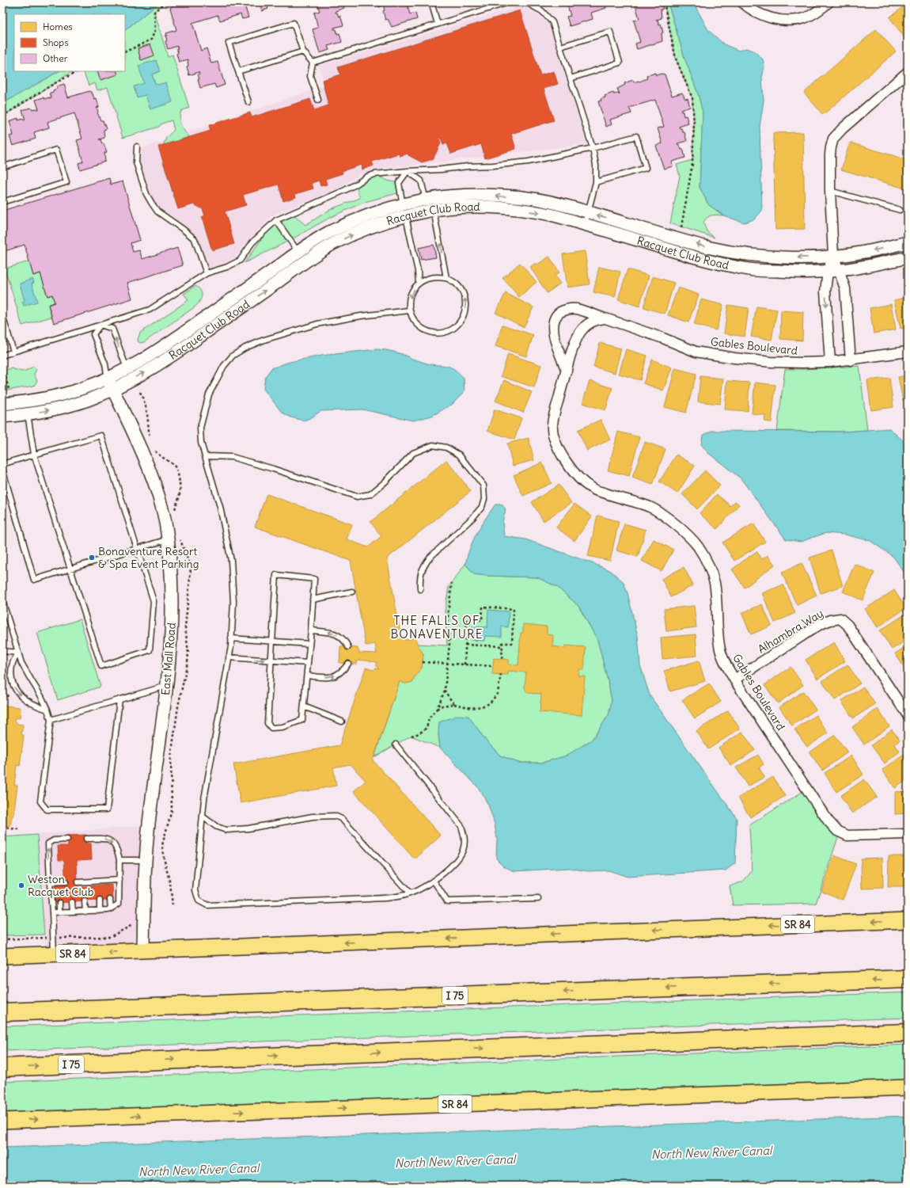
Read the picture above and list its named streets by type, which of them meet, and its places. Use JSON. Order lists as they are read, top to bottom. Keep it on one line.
{"streets":{"highway":["I 75"],"main road":["SR 84"],"street":["Racquet Club Road","Gables Boulevard","Alhambra Way","East Mall Road"]},"crossings":[["Racquet Club Road","East Mall Road"],["Gables Boulevard","Alhambra Way"],["East Mall Road","SR 84"]],"districts":["THE FALLS OF BONAVENTURE"],"water":["North New River Canal"],"places":["Bonaventure Resort & Spa Event Parking","Weston Racquet Club"],"legend":["Homes","Shops","Other"]}
